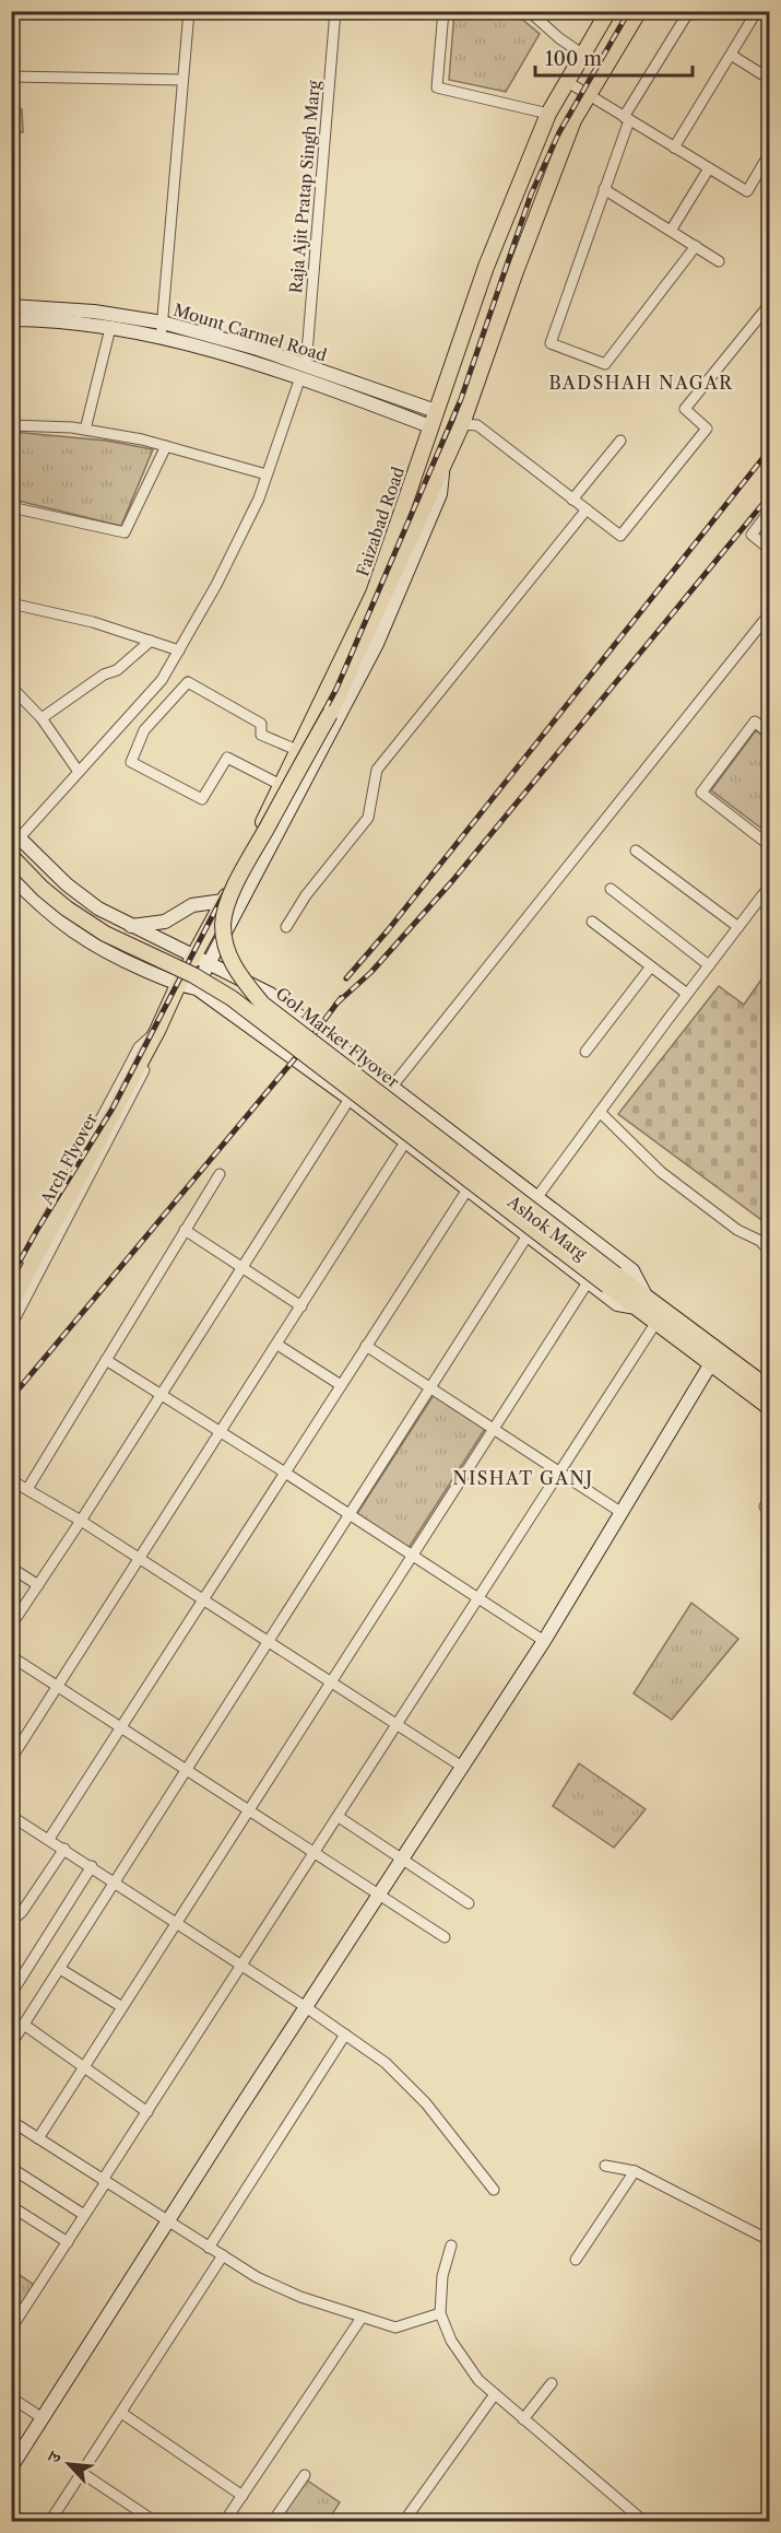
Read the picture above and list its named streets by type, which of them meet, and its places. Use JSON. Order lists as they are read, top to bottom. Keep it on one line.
{"streets":{"main road":["Faizabad Road","Gol Market Flyover","Arch Flyover","Ashok Marg"],"street":["Raja Ajit Pratap Singh Marg","Mount Carmel Road"]},"crossings":[["Raja Ajit Pratap Singh Marg","Mount Carmel Road"],["Raja Ajit Pratap Singh Marg","Ashok Marg"],["Mount Carmel Road","Faizabad Road"],["Faizabad Road","Arch Flyover"],["Faizabad Road","Ashok Marg"],["Gol Market Flyover","Ashok Marg"]],"districts":["BADSHAH NAGAR","NISHAT GANJ"],"scale_bar":"100 m","north":"top left"}
